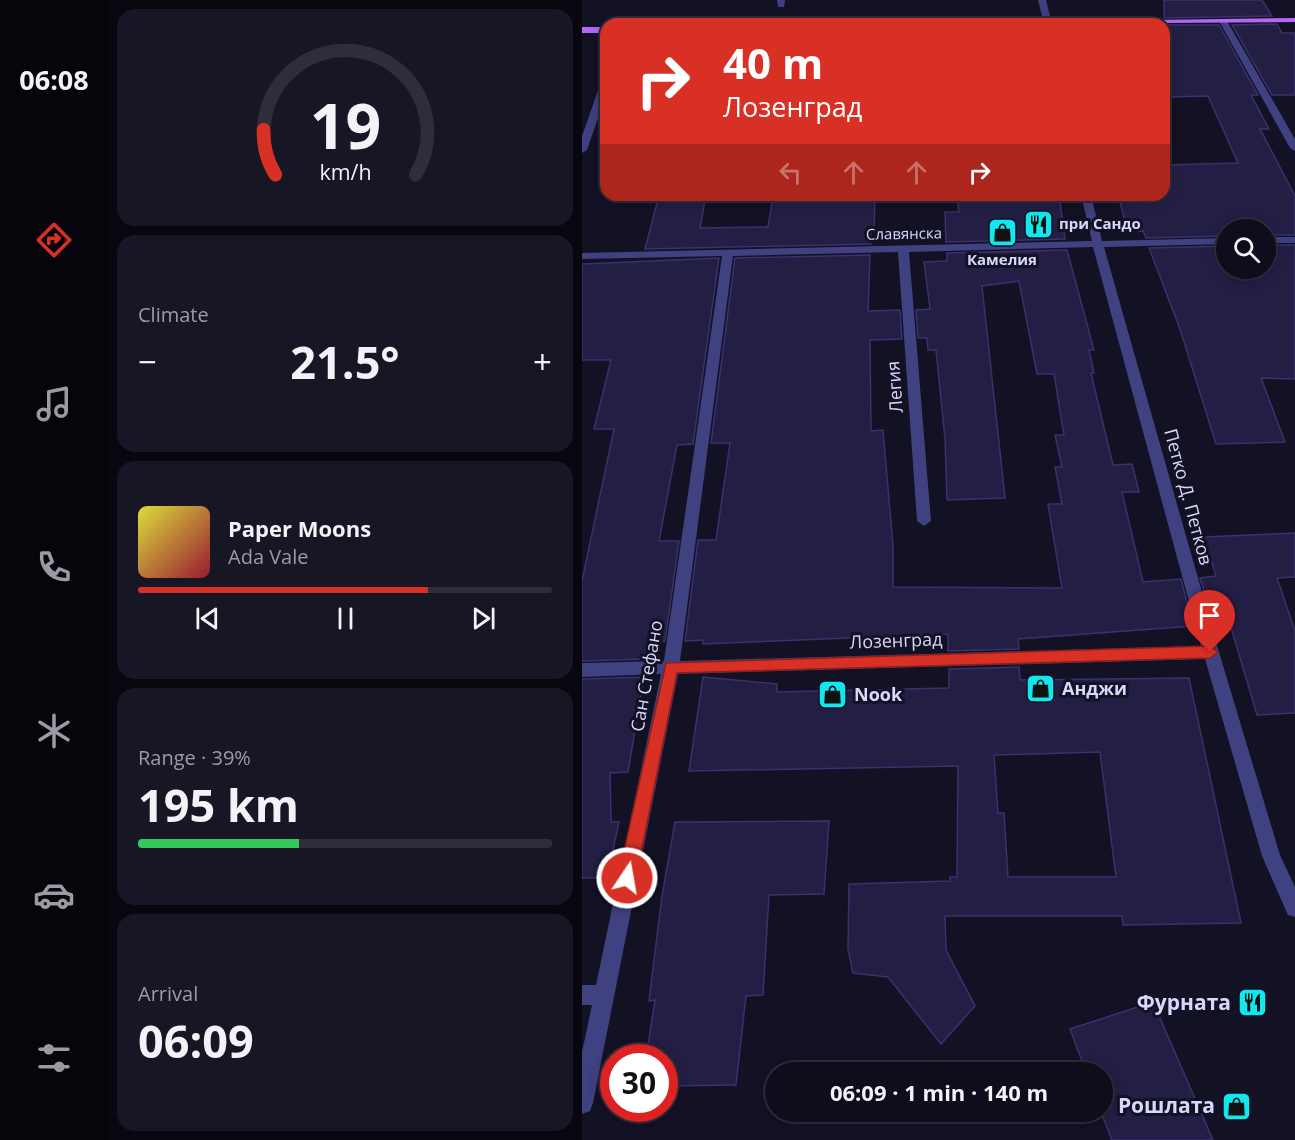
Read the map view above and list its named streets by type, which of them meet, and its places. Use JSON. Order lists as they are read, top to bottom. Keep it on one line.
{"streets":{"street":["Славянска","Легия","Петко Д. Петков","Лозенград","Сан Стефано"]},"crossings":[["Славянска","Легия"],["Славянска","Петко Д. Петков"],["Славянска","Сан Стефано"],["Петко Д. Петков","Лозенград"],["Лозенград","Сан Стефано"]],"places":{"restaurant":["при Сандо","Фурната"],"shop":["Камелия","Анджи","Nook","Рошлата"]},"page":{"tabs":"06:08","turn":["40 m","Лозенград"],"tile":["Climate",["Range · 39%","195 km"],["Arrival","06:09"]],"heat":["−","21.5°","+"],"song":["Paper Moons","Ada Vale"],"limit":"30","trip":"06:09 · 1 min · 140 m","gauge":["19","km/h"]}}
